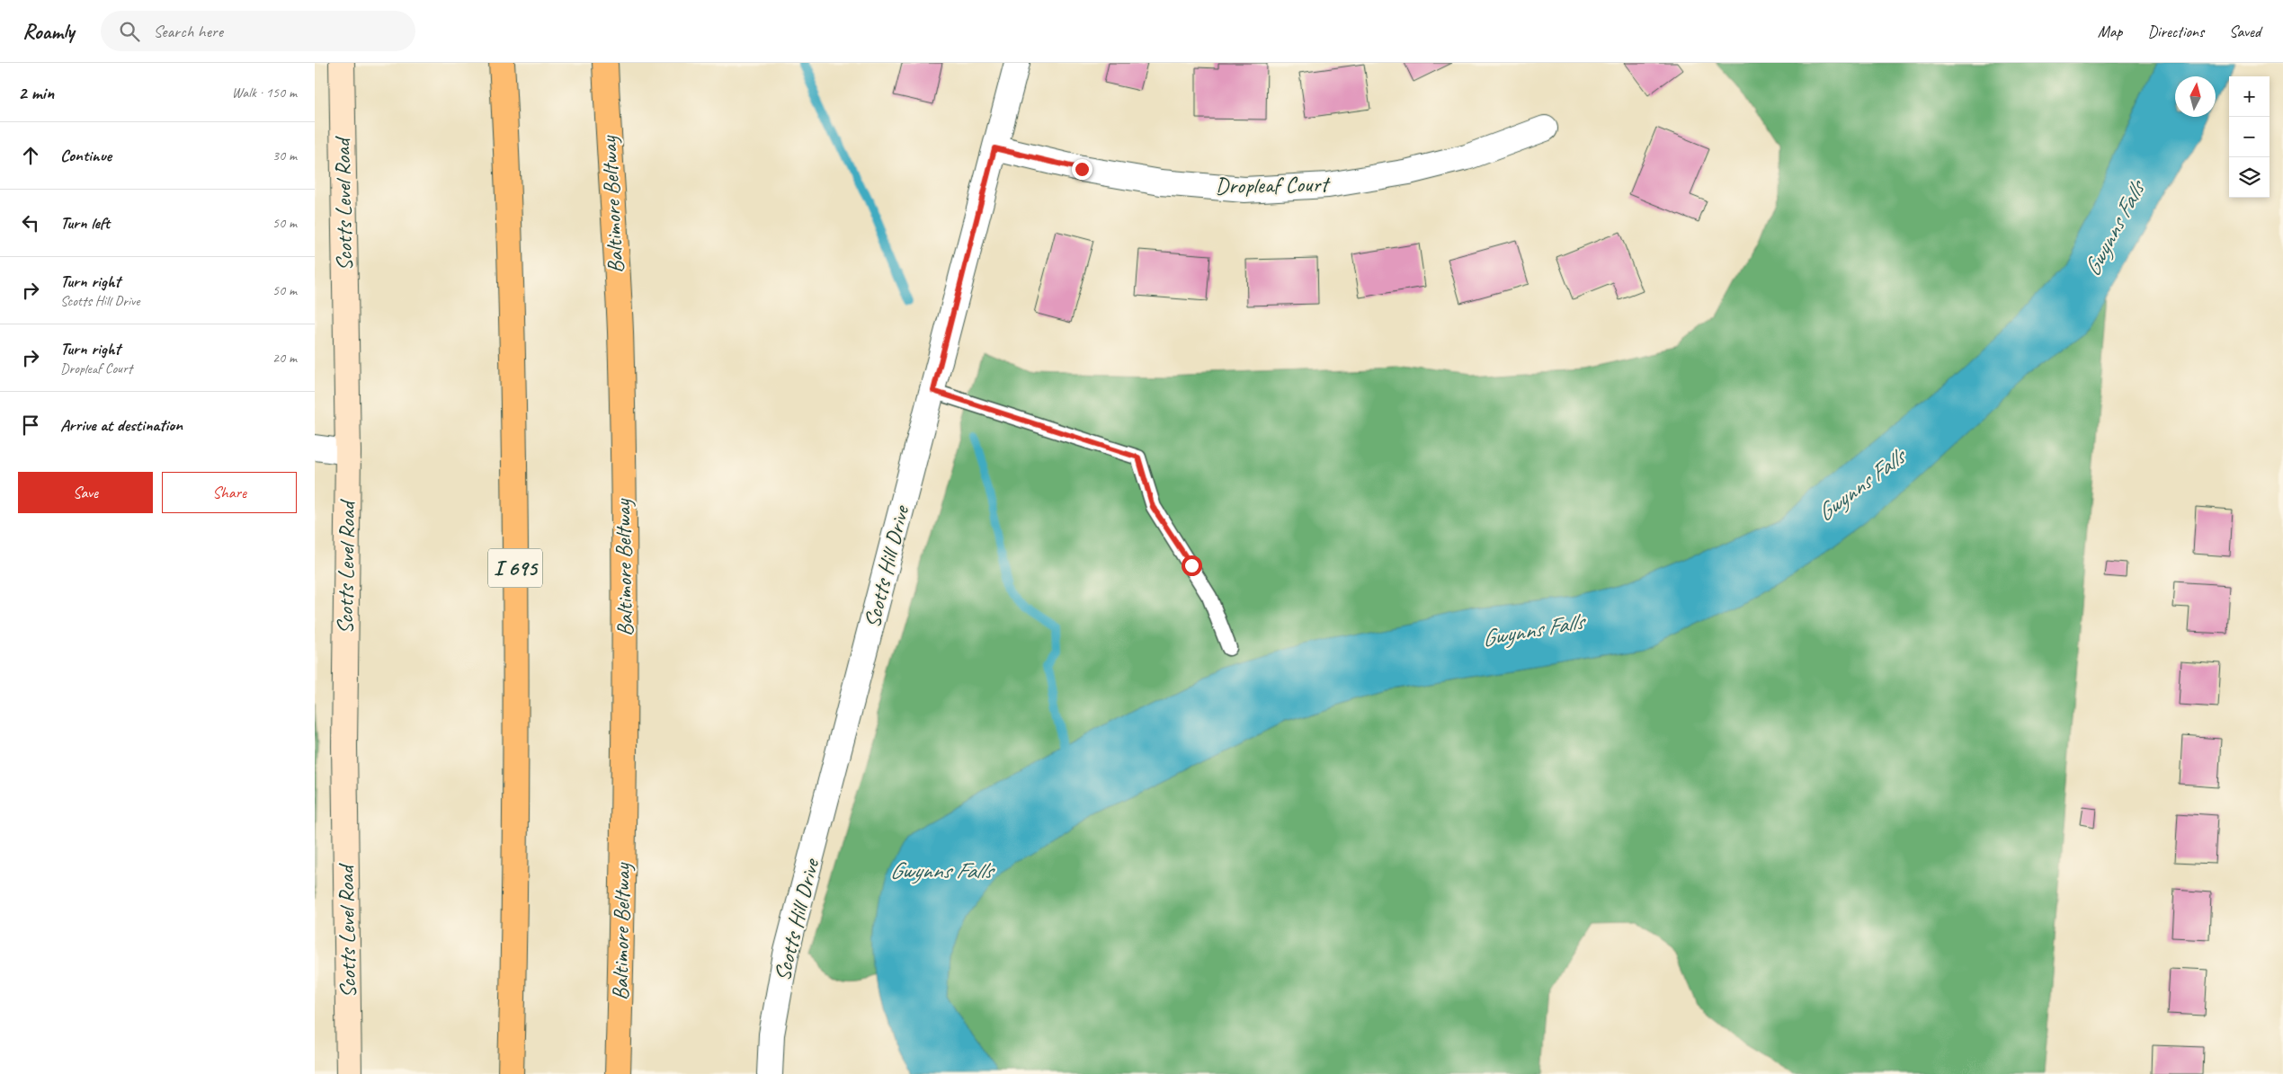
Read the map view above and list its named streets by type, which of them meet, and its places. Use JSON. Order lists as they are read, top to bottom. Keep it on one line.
{"streets":{"highway":["Baltimore Beltway","I 695"],"main road":["Scotts Level Road"],"street":["Dropleaf Court","Scotts Hill Drive"]},"crossings":[["Dropleaf Court","Scotts Hill Drive"]],"water":["Gwynns Falls"],"north":"top","page":{"header":"Roamly","search":"Search here","nav":["Map","Directions","Saved"],"heading":["2 min","Walk · 150 m"],"map_buttons":["+","−"],"list":[["Continue","30 m"],["Turn left","50 m"],["Turn right","Scotts Hill Drive","50 m"],["Turn right","Dropleaf Court","20 m"],"Arrive at destination"],"buttons":["Save","Share"]}}
